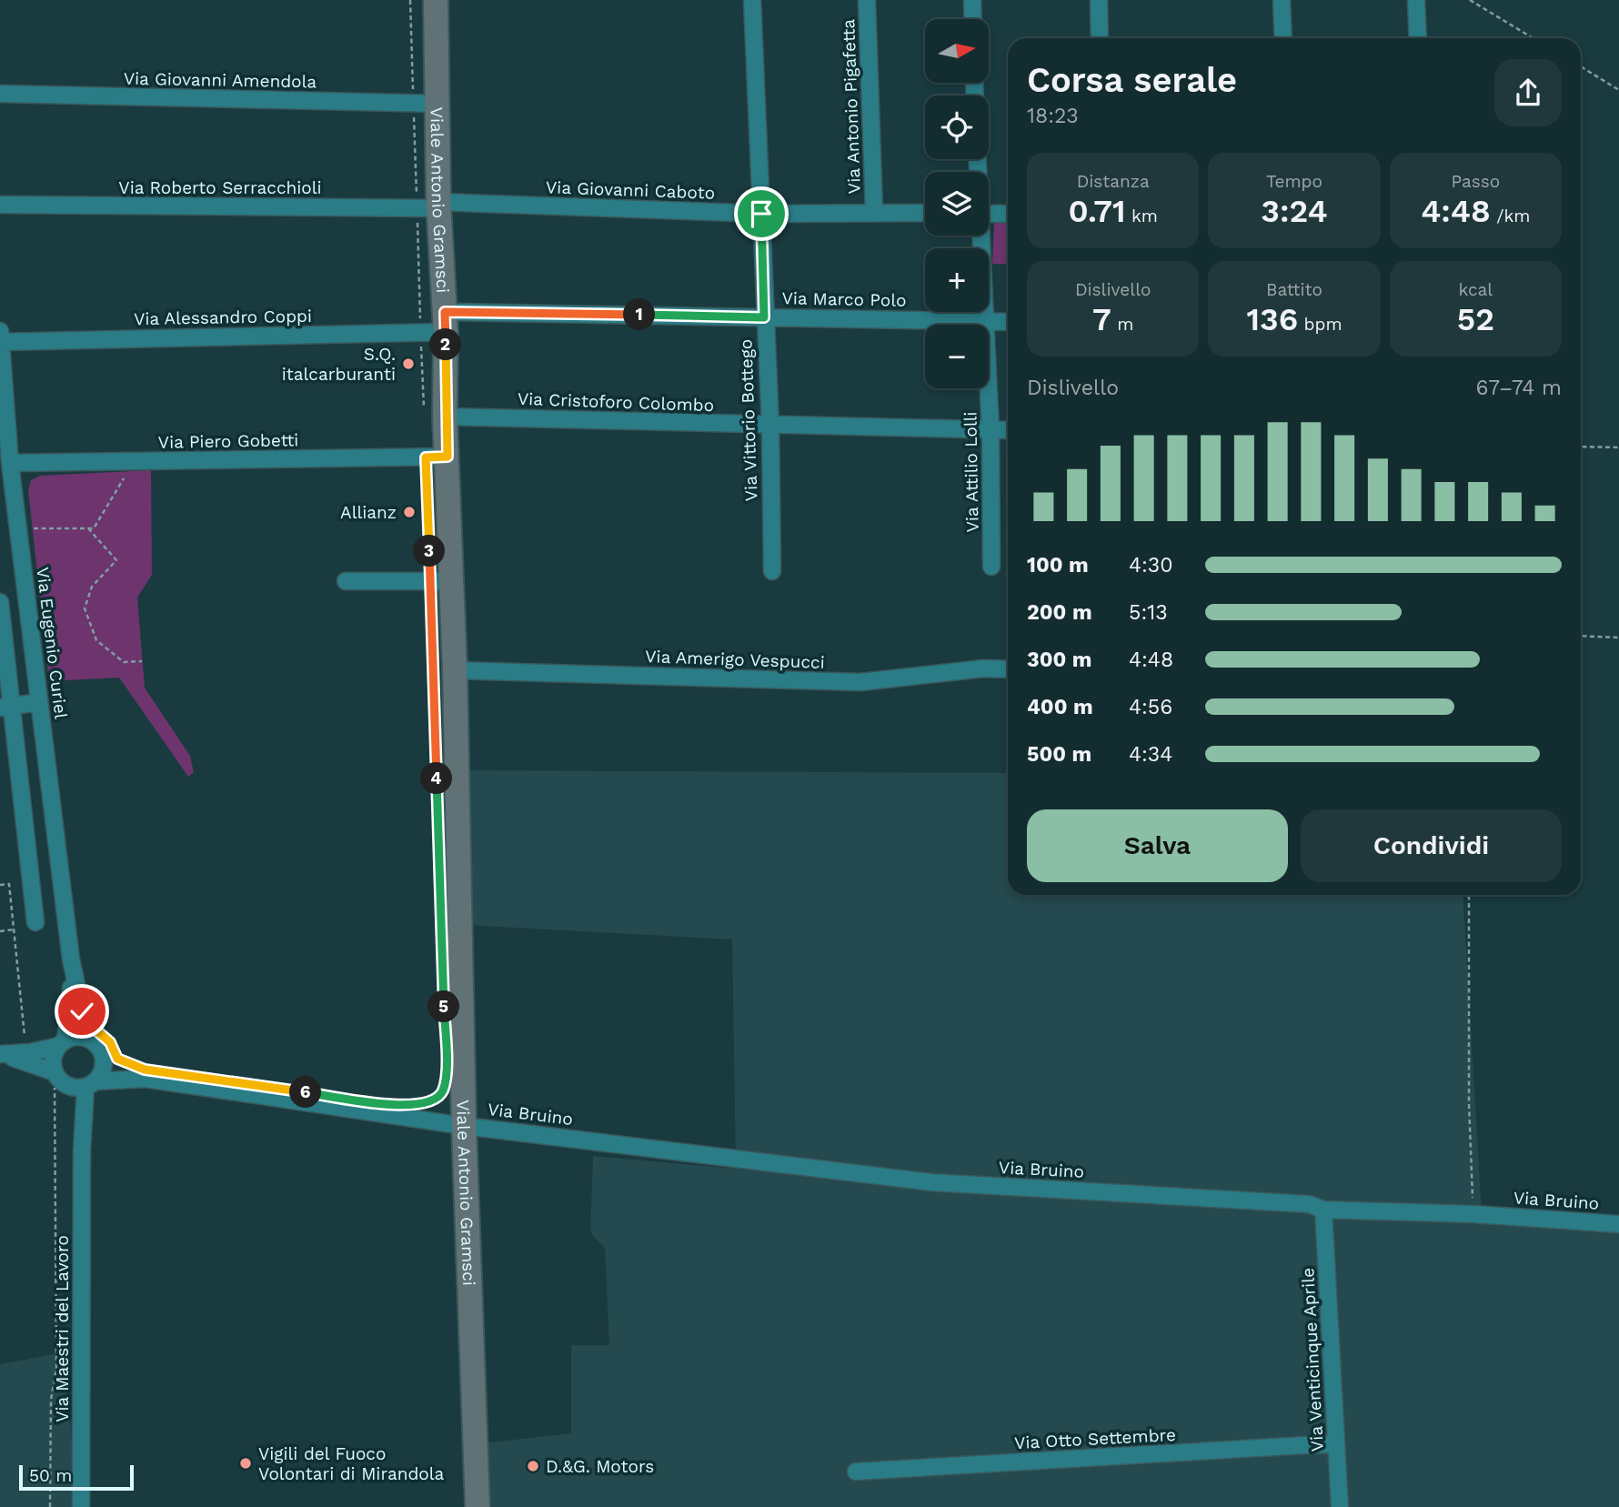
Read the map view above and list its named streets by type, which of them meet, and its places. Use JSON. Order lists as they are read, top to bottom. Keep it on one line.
{"streets":{"street":["Via Giovanni Amendola","Via Antonio Pigafetta","Via Roberto Serracchioli","Via Giovanni Caboto","Viale Antonio Gramsci","Via Marco Polo","Via Alessandro Coppi","Via Cristoforo Colombo","Via Vittorio Bottego","Via Piero Gobetti","Via Attilio Lolli","Via Eugenio Curiel","Via Amerigo Vespucci","Via Bruino","Via Maestri del Lavoro","Via Venticinque Aprile","Via Otto Settembre"]},"crossings":[["Via Giovanni Amendola","Viale Antonio Gramsci"],["Via Antonio Pigafetta","Via Giovanni Caboto"],["Via Roberto Serracchioli","Via Giovanni Caboto"],["Via Roberto Serracchioli","Viale Antonio Gramsci"],["Via Giovanni Caboto","Viale Antonio Gramsci"],["Via Giovanni Caboto","Via Vittorio Bottego"],["Viale Antonio Gramsci","Via Marco Polo"],["Viale Antonio Gramsci","Via Alessandro Coppi"],["Viale Antonio Gramsci","Via Cristoforo Colombo"],["Viale Antonio Gramsci","Via Piero Gobetti"],["Viale Antonio Gramsci","Via Amerigo Vespucci"],["Viale Antonio Gramsci","Via Bruino"],["Via Marco Polo","Via Alessandro Coppi"],["Via Marco Polo","Via Vittorio Bottego"],["Via Marco Polo","Via Attilio Lolli"],["Via Alessandro Coppi","Via Eugenio Curiel"],["Via Cristoforo Colombo","Via Vittorio Bottego"],["Via Cristoforo Colombo","Via Attilio Lolli"],["Via Piero Gobetti","Via Eugenio Curiel"],["Via Eugenio Curiel","Via Maestri del Lavoro"],["Via Bruino","Via Venticinque Aprile"],["Via Venticinque Aprile","Via Otto Settembre"]],"places":["S.Q. italcarburanti","Allianz","Vigili del Fuoco Volontari di Mirandola","D.&G. Motors"],"scale_bar":"50 m","north":"right","page":{"map_buttons":["+","−"],"heading":["Corsa serale","18:23"],"stats":[["Distanza","0.71 km"],["Tempo","3:24"],["Passo","4:48 /km"],["Dislivello","7 m"],["Battito","136 bpm"],["kcal","52"]],"pins":["1","2","3","4","5","6"],"chart":["Dislivello","67–74 m"],"list":[{"name":"100 m","note":"4:30"},{"name":"200 m","note":"5:13"},{"name":"300 m","note":"4:48"},{"name":"400 m","note":"4:56"},{"name":"500 m","note":"4:34"}],"buttons":["Salva","Condividi"],"scale":"50 m"}}
